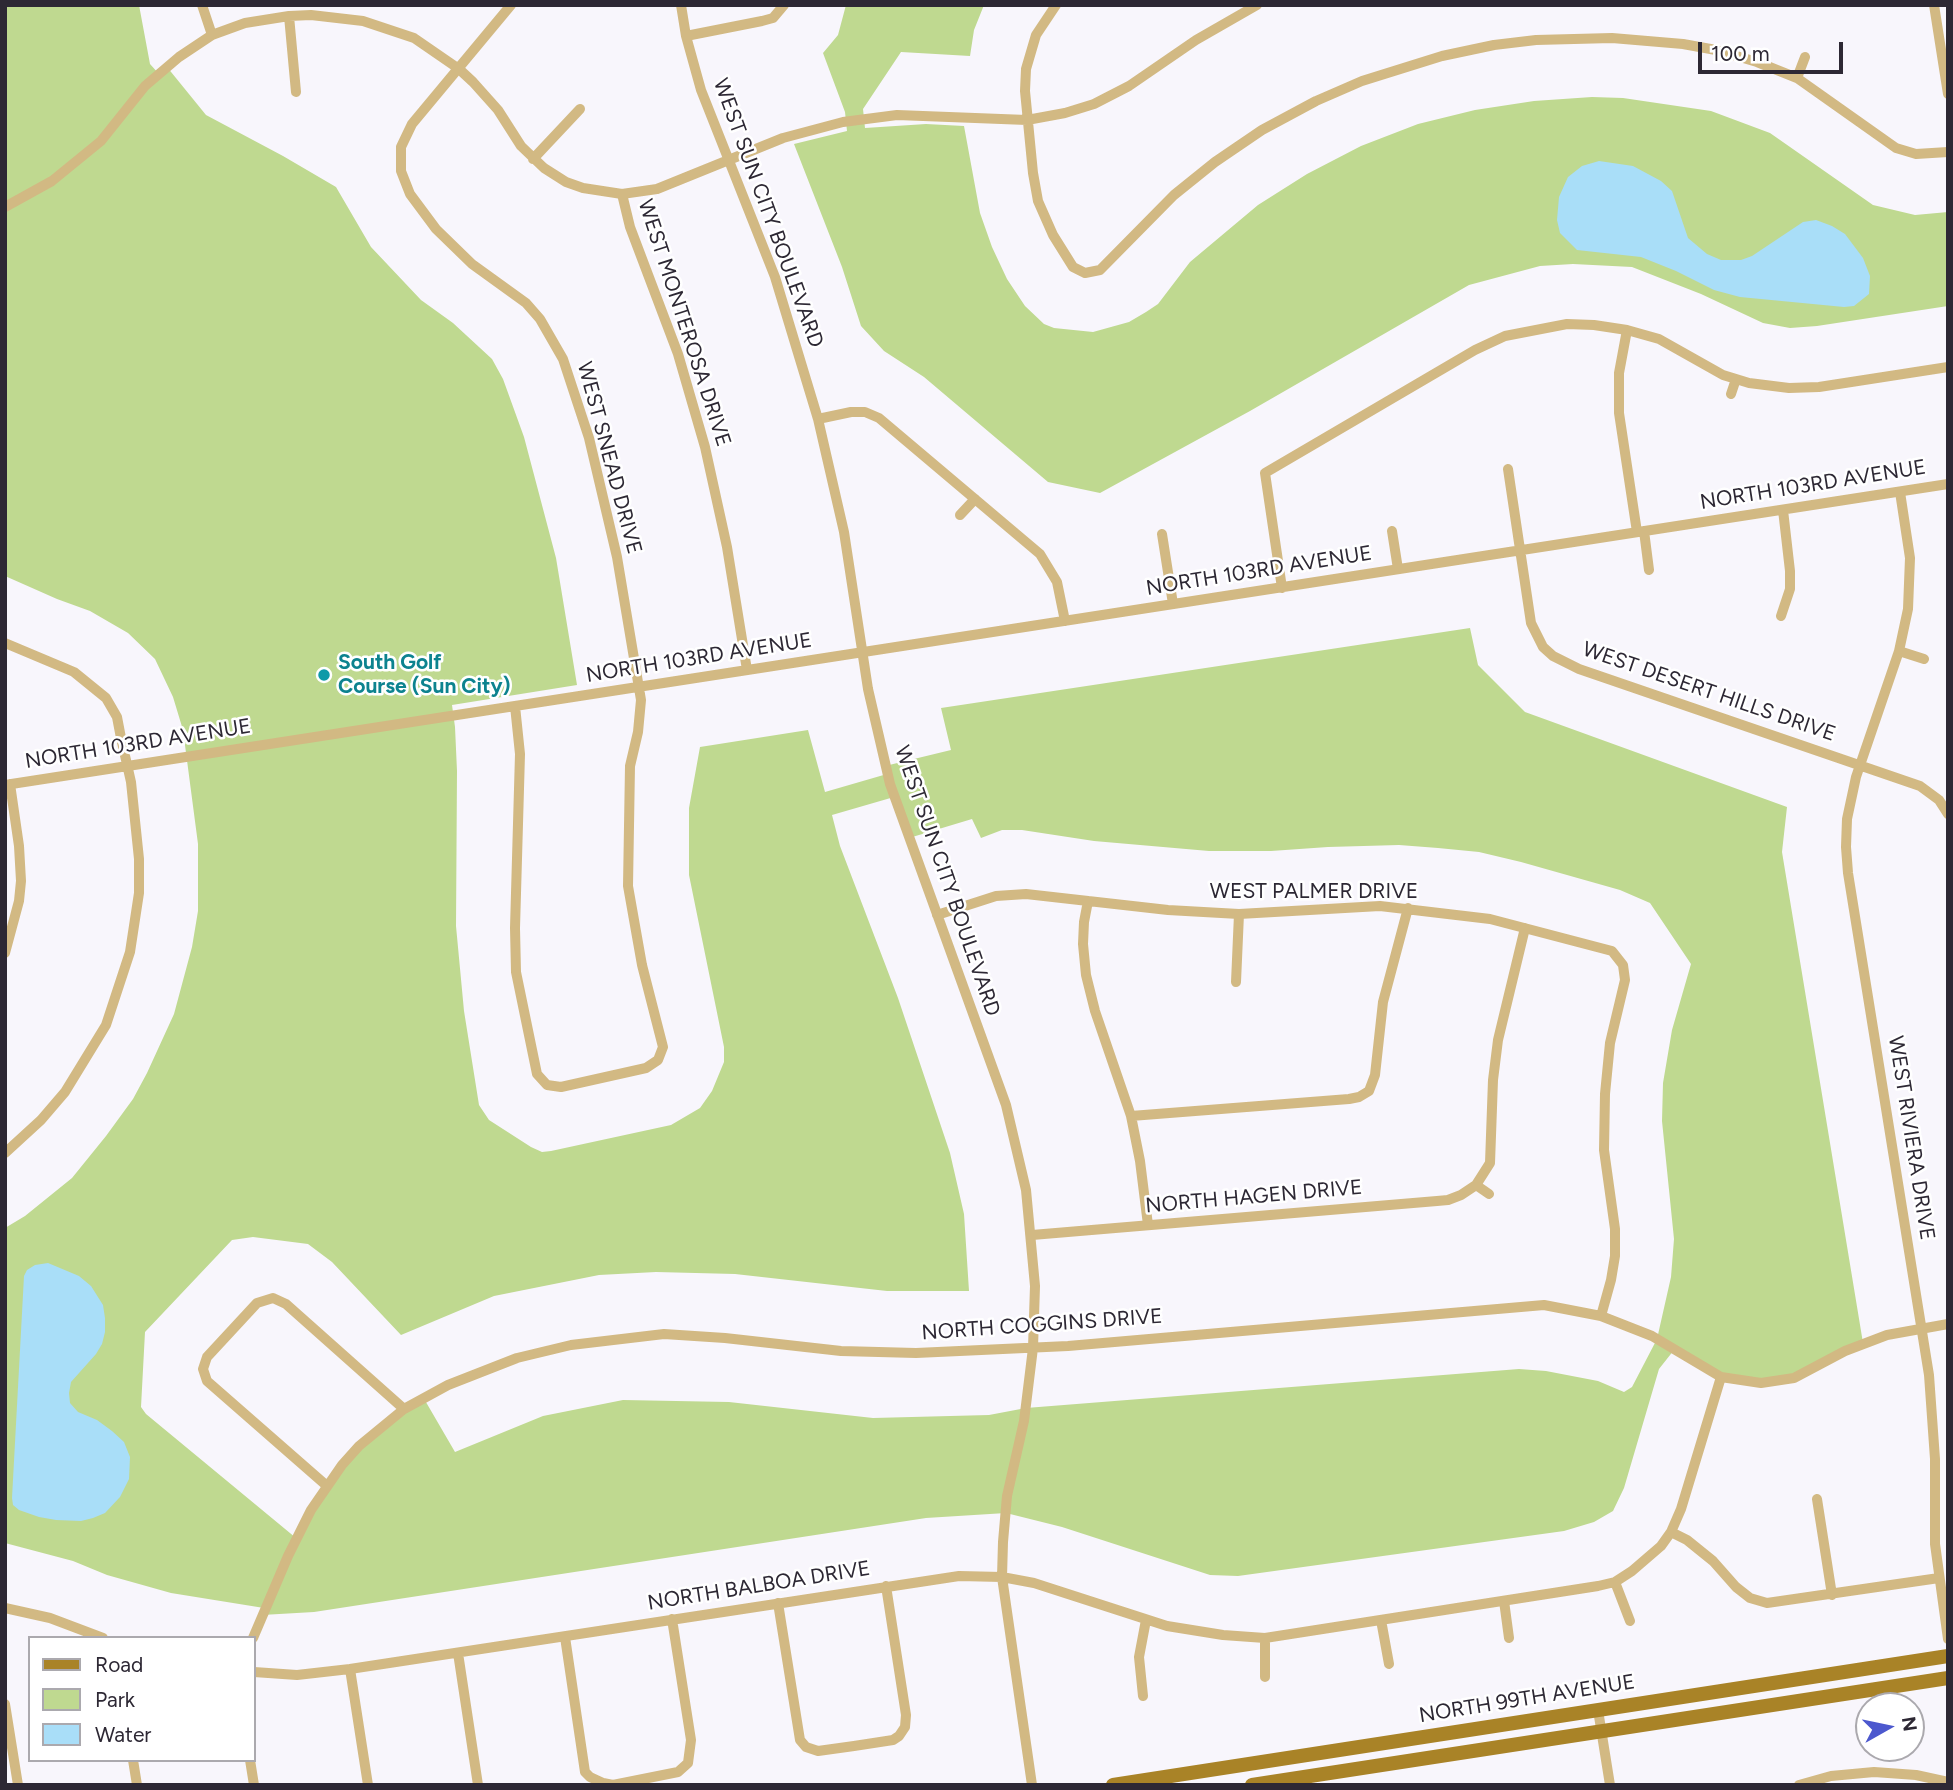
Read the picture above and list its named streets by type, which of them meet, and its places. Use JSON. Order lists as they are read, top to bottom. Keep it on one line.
{"streets":{"main road":["NORTH 99TH AVENUE"],"street":["WEST SUN CITY BOULEVARD","WEST MONTEROSA DRIVE","WEST SNEAD DRIVE","NORTH 103RD AVENUE","WEST DESERT HILLS DRIVE","WEST PALMER DRIVE","WEST RIVIERA DRIVE","NORTH HAGEN DRIVE","NORTH COGGINS DRIVE","NORTH BALBOA DRIVE"]},"crossings":[["WEST SUN CITY BOULEVARD","NORTH 103RD AVENUE"],["WEST SUN CITY BOULEVARD","WEST PALMER DRIVE"],["WEST SUN CITY BOULEVARD","NORTH HAGEN DRIVE"],["WEST SUN CITY BOULEVARD","NORTH COGGINS DRIVE"],["WEST SUN CITY BOULEVARD","NORTH BALBOA DRIVE"],["WEST MONTEROSA DRIVE","NORTH 103RD AVENUE"],["WEST SNEAD DRIVE","NORTH 103RD AVENUE"],["NORTH 103RD AVENUE","WEST DESERT HILLS DRIVE"],["NORTH 103RD AVENUE","WEST RIVIERA DRIVE"],["WEST DESERT HILLS DRIVE","WEST RIVIERA DRIVE"],["WEST PALMER DRIVE","NORTH COGGINS DRIVE"],["WEST RIVIERA DRIVE","NORTH COGGINS DRIVE"],["NORTH COGGINS DRIVE","NORTH BALBOA DRIVE"]],"places":["South Golf Course (Sun City)"],"legend":["Road","Park","Water"],"scale_bar":"100 m","north":"right"}
